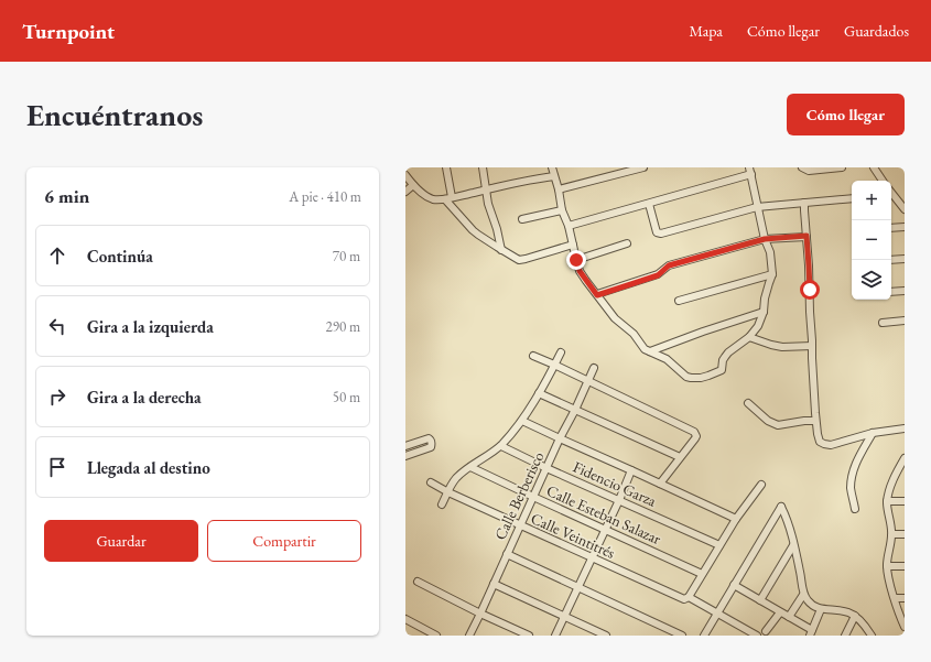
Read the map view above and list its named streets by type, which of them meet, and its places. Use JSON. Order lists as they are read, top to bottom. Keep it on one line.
{"streets":{"street":["Fidencio Garza","Calle Berberisco","Calle Esteban Salazar","Calle Veintitrés"]},"crossings":[["Fidencio Garza","Calle Berberisco"],["Calle Berberisco","Calle Esteban Salazar"],["Calle Berberisco","Calle Veintitrés"]],"page":{"header":"Turnpoint","nav":["Mapa","Cómo llegar","Guardados"],"buttons":["Cómo llegar",["Guardar","Compartir"]],"title":"Encuéntranos","heading":["6 min","A pie · 410 m"],"map_buttons":["+","−"],"list":[["Continúa","70 m"],["Gira a la izquierda","290 m"],["Gira a la derecha","50 m"],"Llegada al destino"]}}
